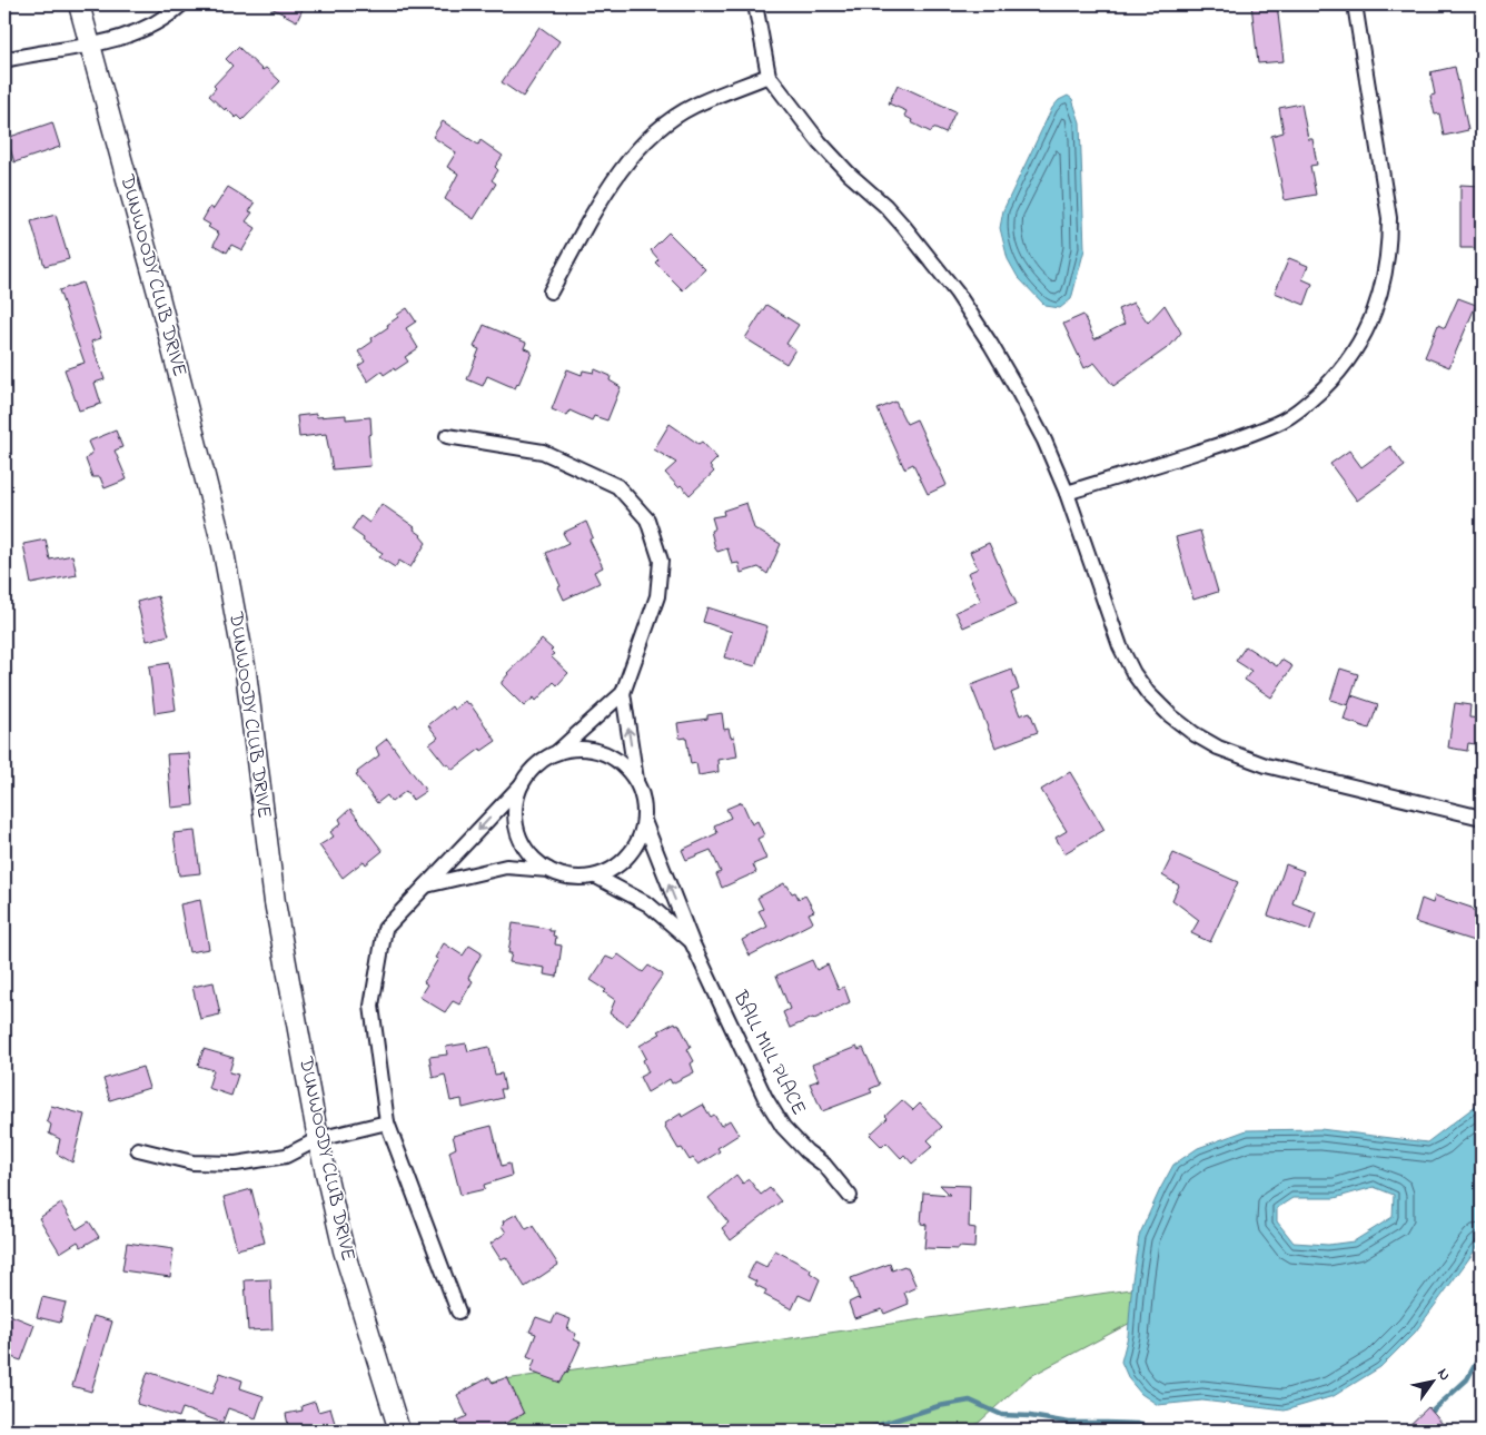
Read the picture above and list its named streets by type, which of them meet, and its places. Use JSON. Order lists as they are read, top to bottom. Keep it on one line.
{"streets":{"street":["DUNWOODY CLUB DRIVE","BALL MILL PLACE"]},"north":"top right"}
